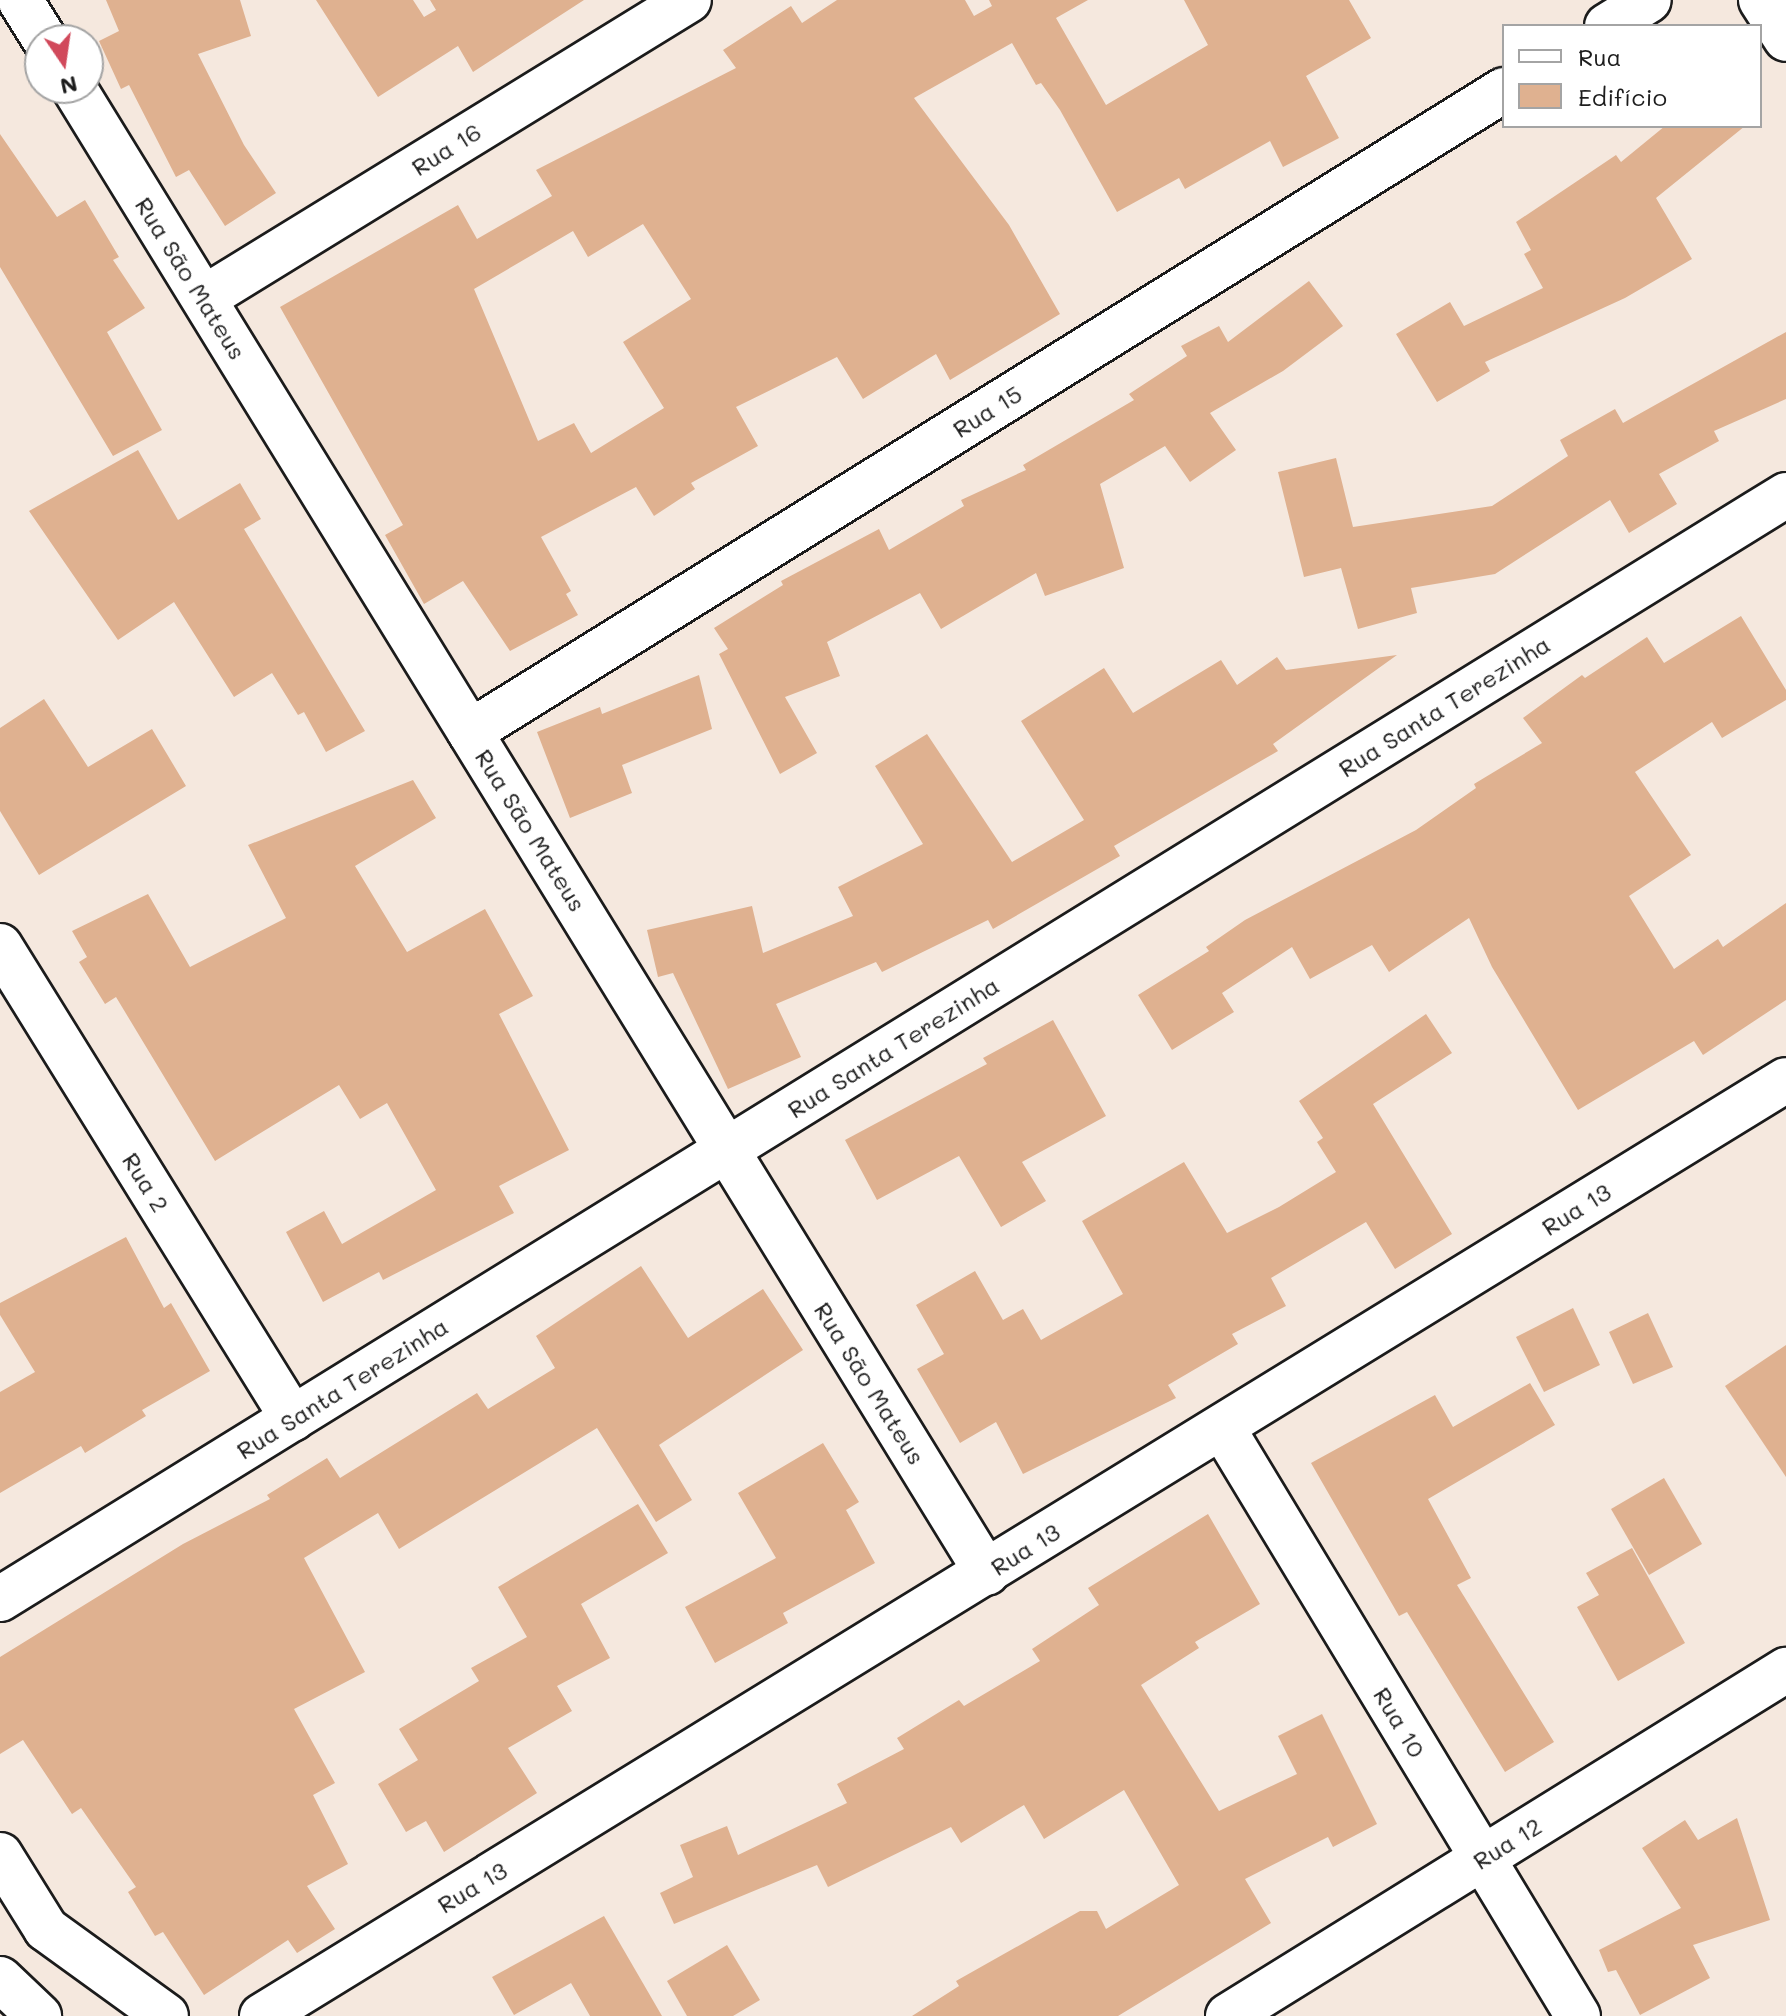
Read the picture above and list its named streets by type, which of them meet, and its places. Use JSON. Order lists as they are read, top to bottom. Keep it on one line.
{"streets":{"street":["Rua 16","Rua São Mateus","Rua 15","Rua Santa Terezinha","Rua 2","Rua 13","Rua 10","Rua 12"]},"crossings":[["Rua 16","Rua São Mateus"],["Rua São Mateus","Rua 15"],["Rua São Mateus","Rua Santa Terezinha"],["Rua São Mateus","Rua 13"],["Rua Santa Terezinha","Rua 2"],["Rua 13","Rua 10"],["Rua 10","Rua 12"]],"legend":["Rua","Edifício"],"north":"bottom"}
